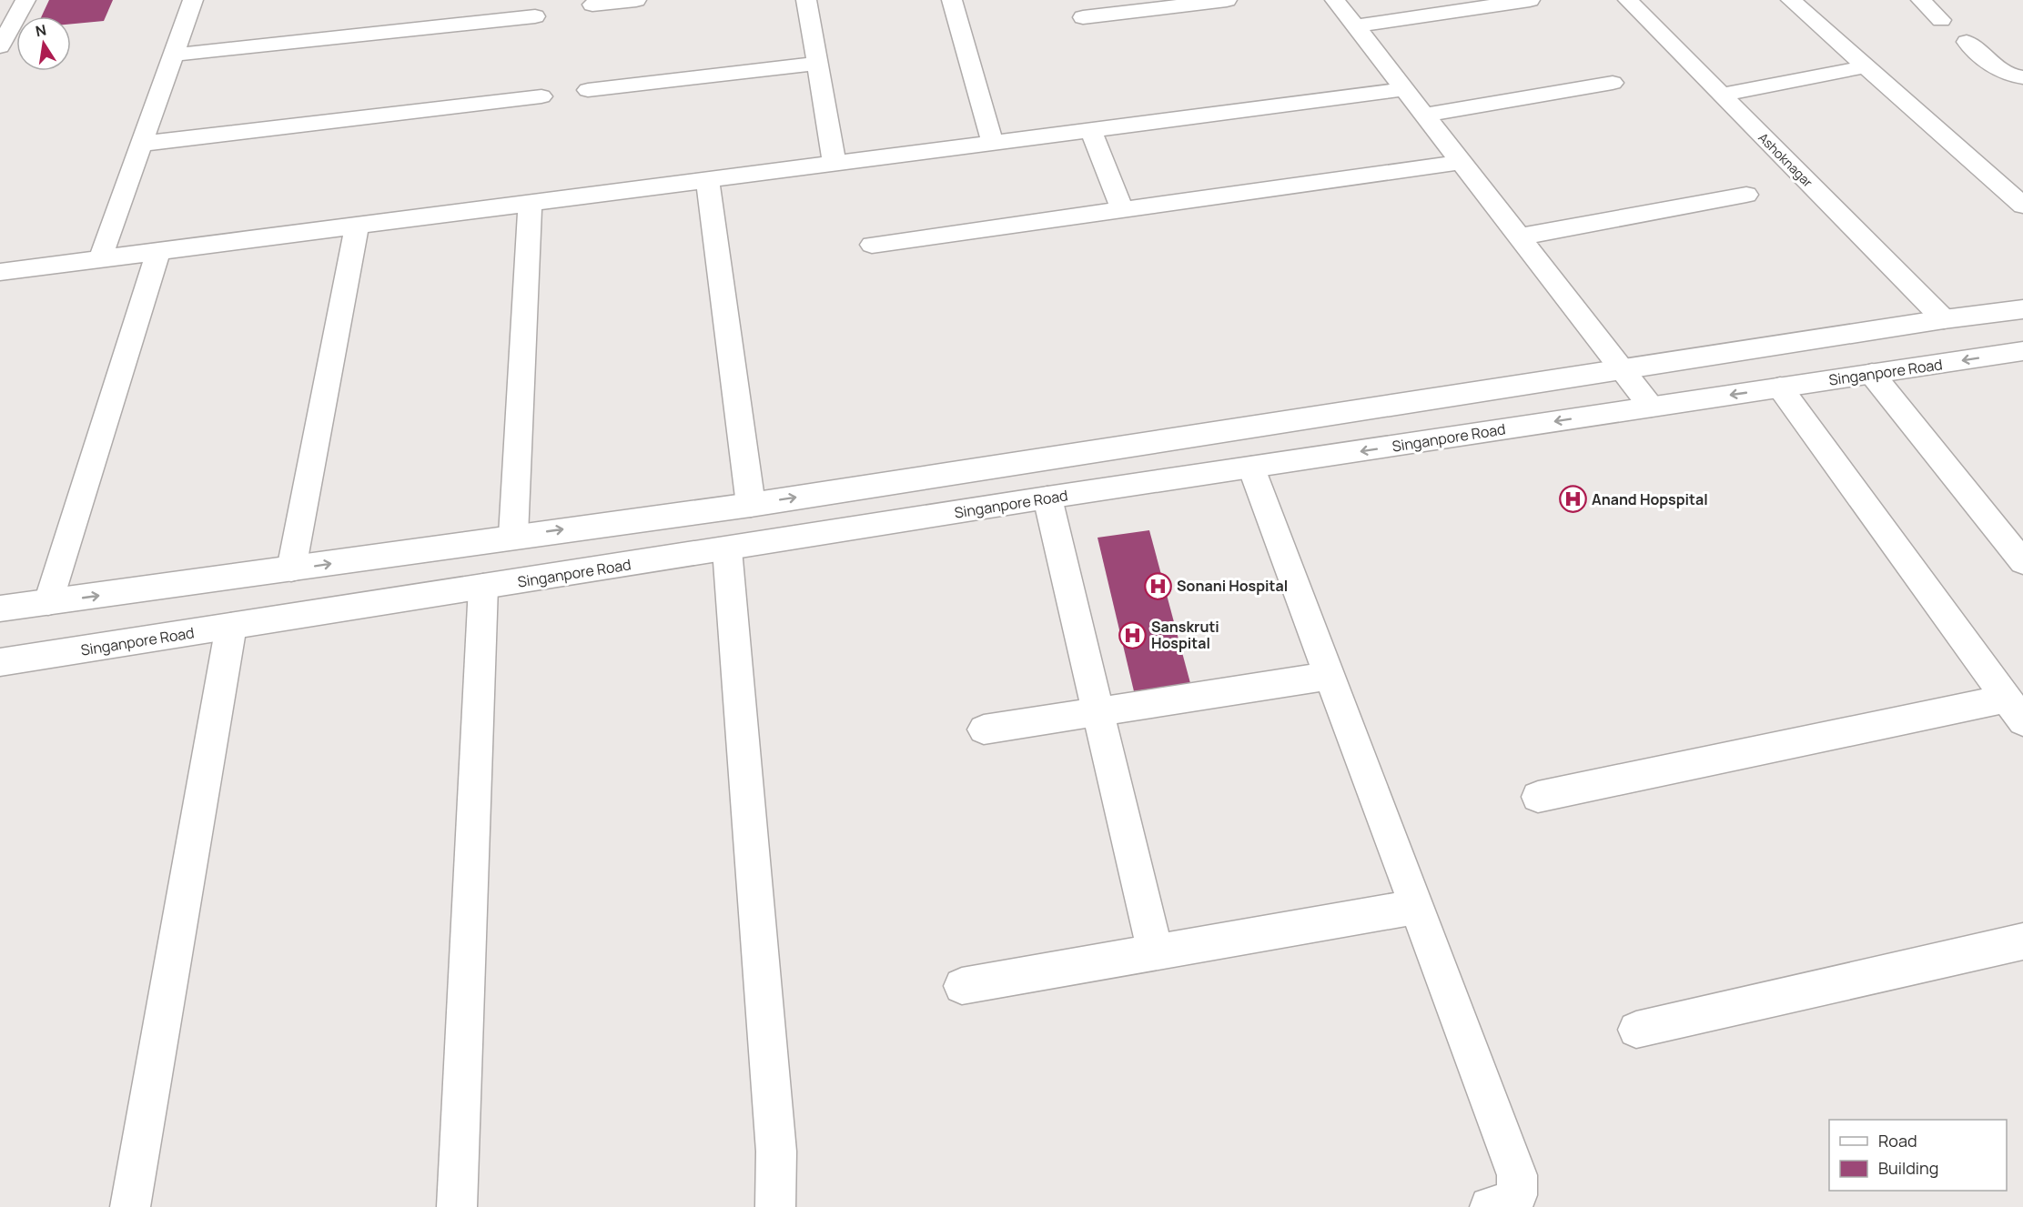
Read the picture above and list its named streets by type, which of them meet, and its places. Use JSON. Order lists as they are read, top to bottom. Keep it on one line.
{"streets":{"street":["Ashoknagar","Singanpore Road"]},"places":{"hospital":["Anand Hopspital","Sonani Hospital","Sanskruti Hospital"]},"legend":["Road","Building"],"north":"top"}
